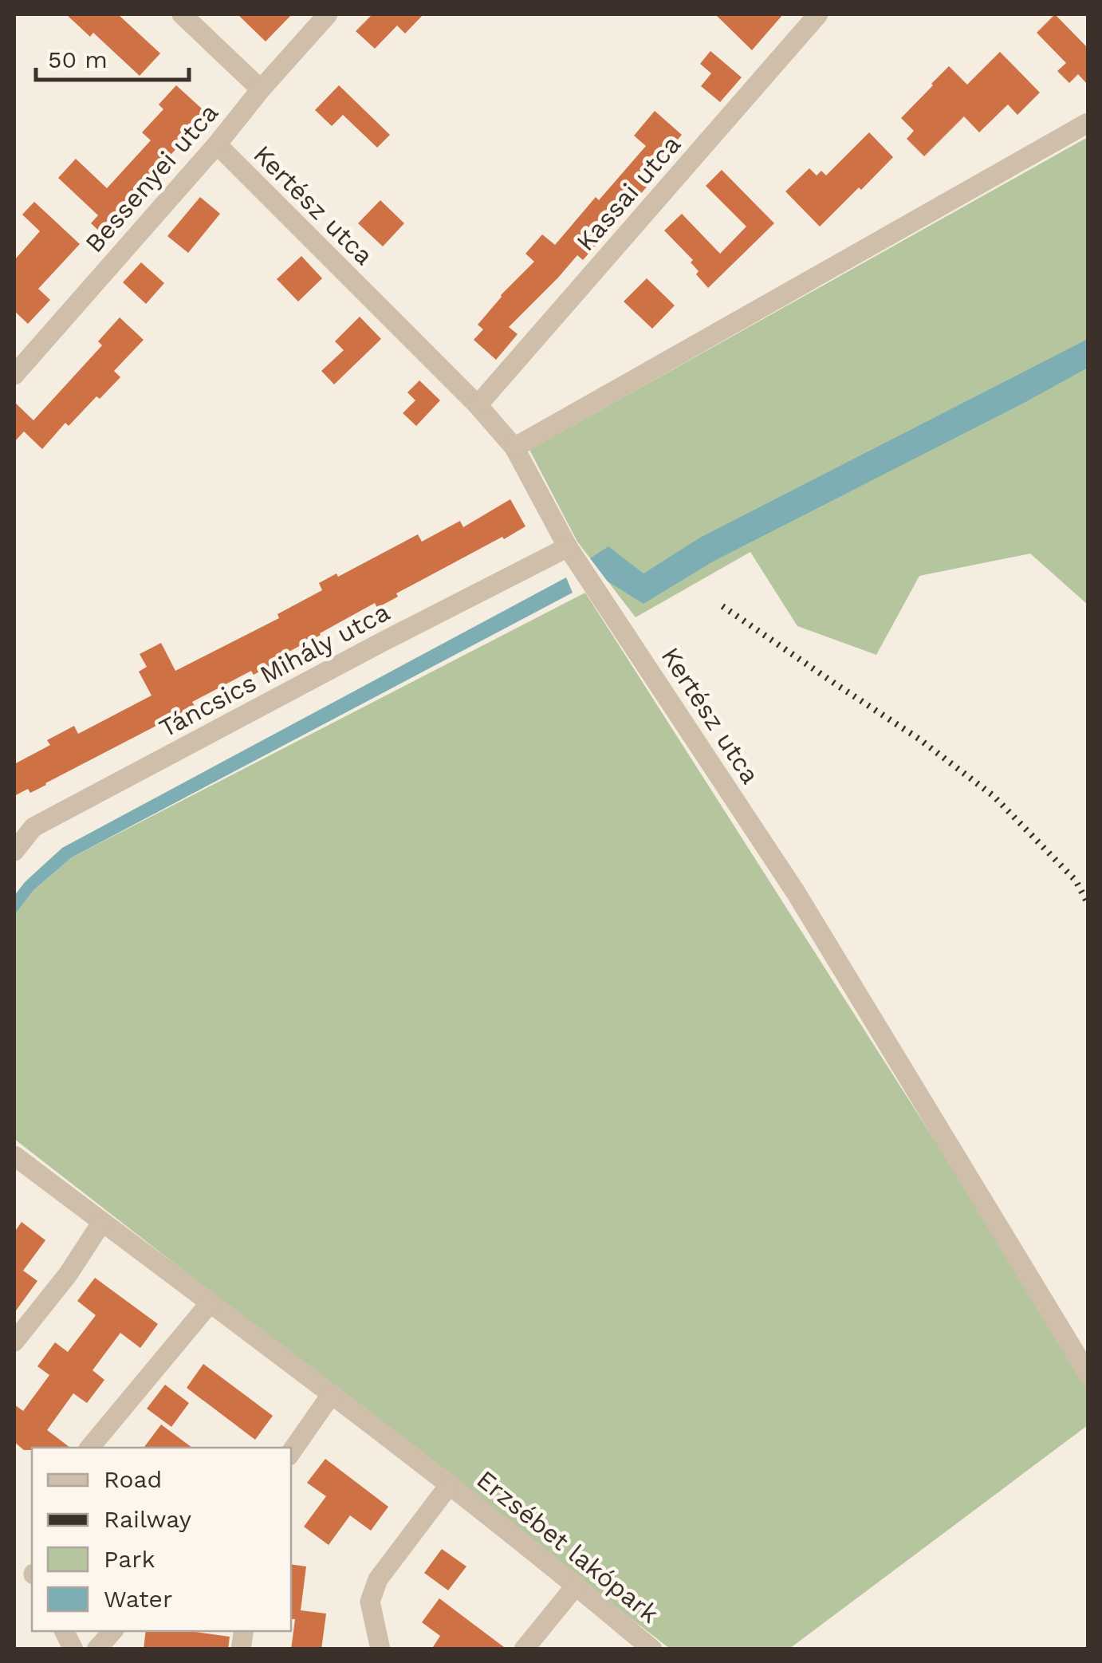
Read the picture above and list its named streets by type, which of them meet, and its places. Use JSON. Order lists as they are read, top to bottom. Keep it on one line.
{"streets":{"street":["Bessenyei utca","Kassai utca","Kertész utca","Táncsics Mihály utca","Erzsébet lakópark"]},"crossings":[["Bessenyei utca","Kertész utca"],["Kassai utca","Kertész utca"],["Kertész utca","Táncsics Mihály utca"]],"legend":["Road","Railway","Park","Water"],"scale_bar":"50 m"}
